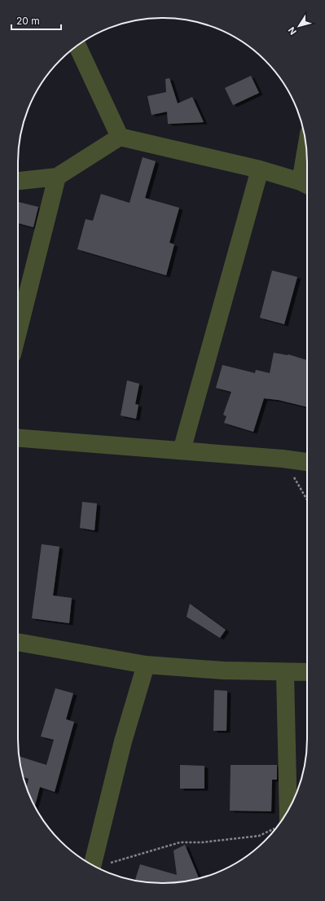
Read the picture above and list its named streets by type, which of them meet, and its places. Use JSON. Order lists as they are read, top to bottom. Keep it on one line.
{"scale_bar":"20 m","north":"bottom left"}
